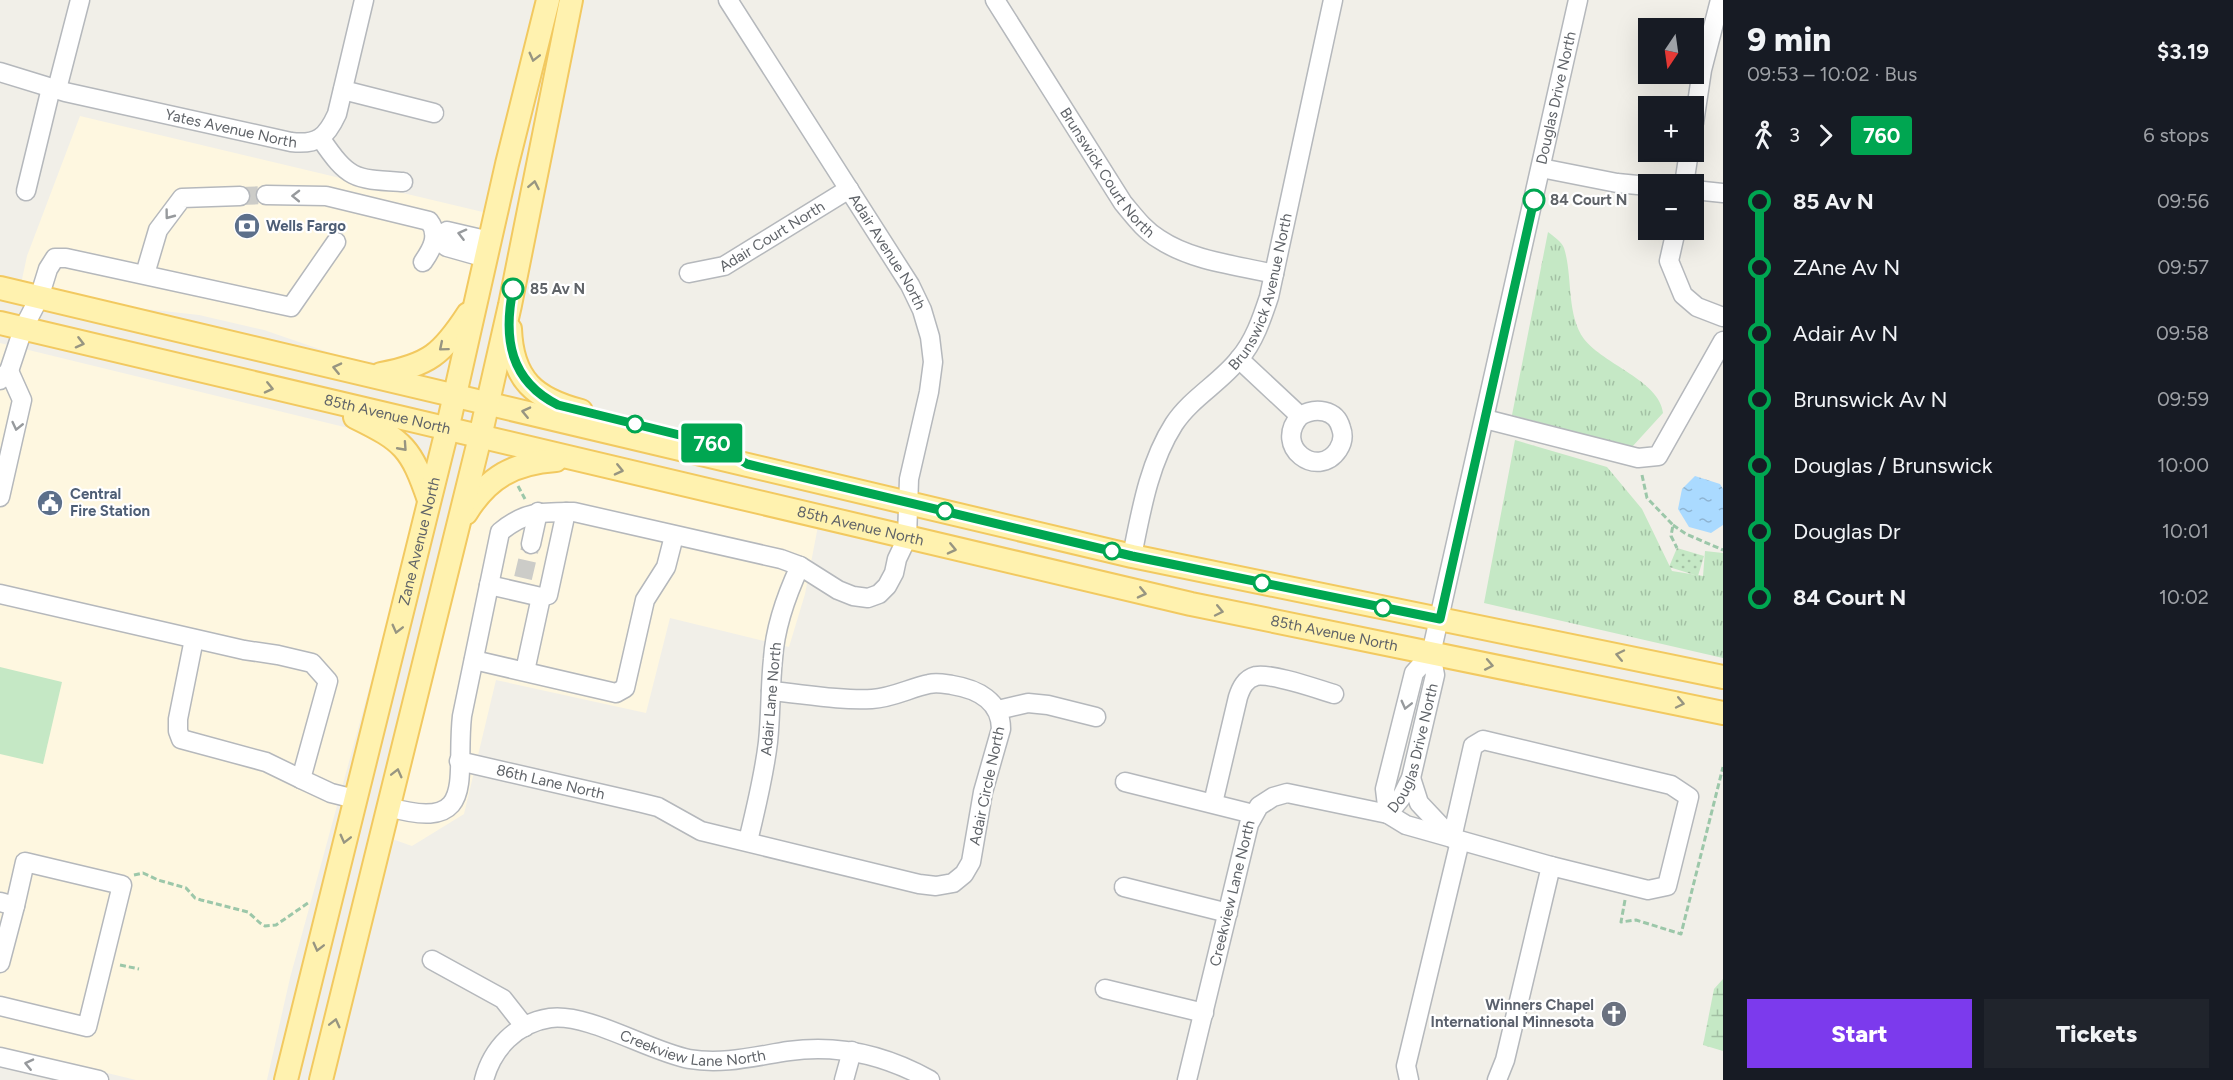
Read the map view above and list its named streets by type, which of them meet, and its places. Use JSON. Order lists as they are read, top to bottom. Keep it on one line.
{"streets":{"main road":["85th Avenue North","Zane Avenue North"],"street":["Douglas Drive North","Yates Avenue North","Brunswick Court North","Adair Court North","Adair Avenue North","Brunswick Avenue North","Adair Lane North","86th Lane North","Adair Circle North","Creekview Lane North"]},"crossings":[["Douglas Drive North","85th Avenue North"],["Douglas Drive North","Creekview Lane North"],["Brunswick Court North","Brunswick Avenue North"],["Adair Court North","Adair Avenue North"],["Adair Avenue North","85th Avenue North"],["85th Avenue North","Zane Avenue North"],["Adair Lane North","86th Lane North"],["Adair Lane North","Adair Circle North"],["86th Lane North","Adair Circle North"]],"places":{"other":["84 Court N","85 Av N"],"bank":["Wells Fargo"],"public building":["Central Fire Station"],"church":["Winners Chapel International Minnesota"]},"lines":["bus line 760"],"north":"bottom","page":{"on_map":"760","heading":["9 min","09:53 – 10:02 · Bus","$3.19"],"map_buttons":["+","−"],"legs":["3","760","6 stops"],"list":[{"name":"85 Av N","value":"09:56"},{"name":"ZAne Av N","value":"09:57"},{"name":"Adair Av N","value":"09:58"},{"name":"Brunswick Av N","value":"09:59"},{"name":"Douglas / Brunswick","value":"10:00"},{"name":"Douglas Dr","value":"10:01"},{"name":"84 Court N","value":"10:02"}],"buttons":["Start","Tickets"]}}
